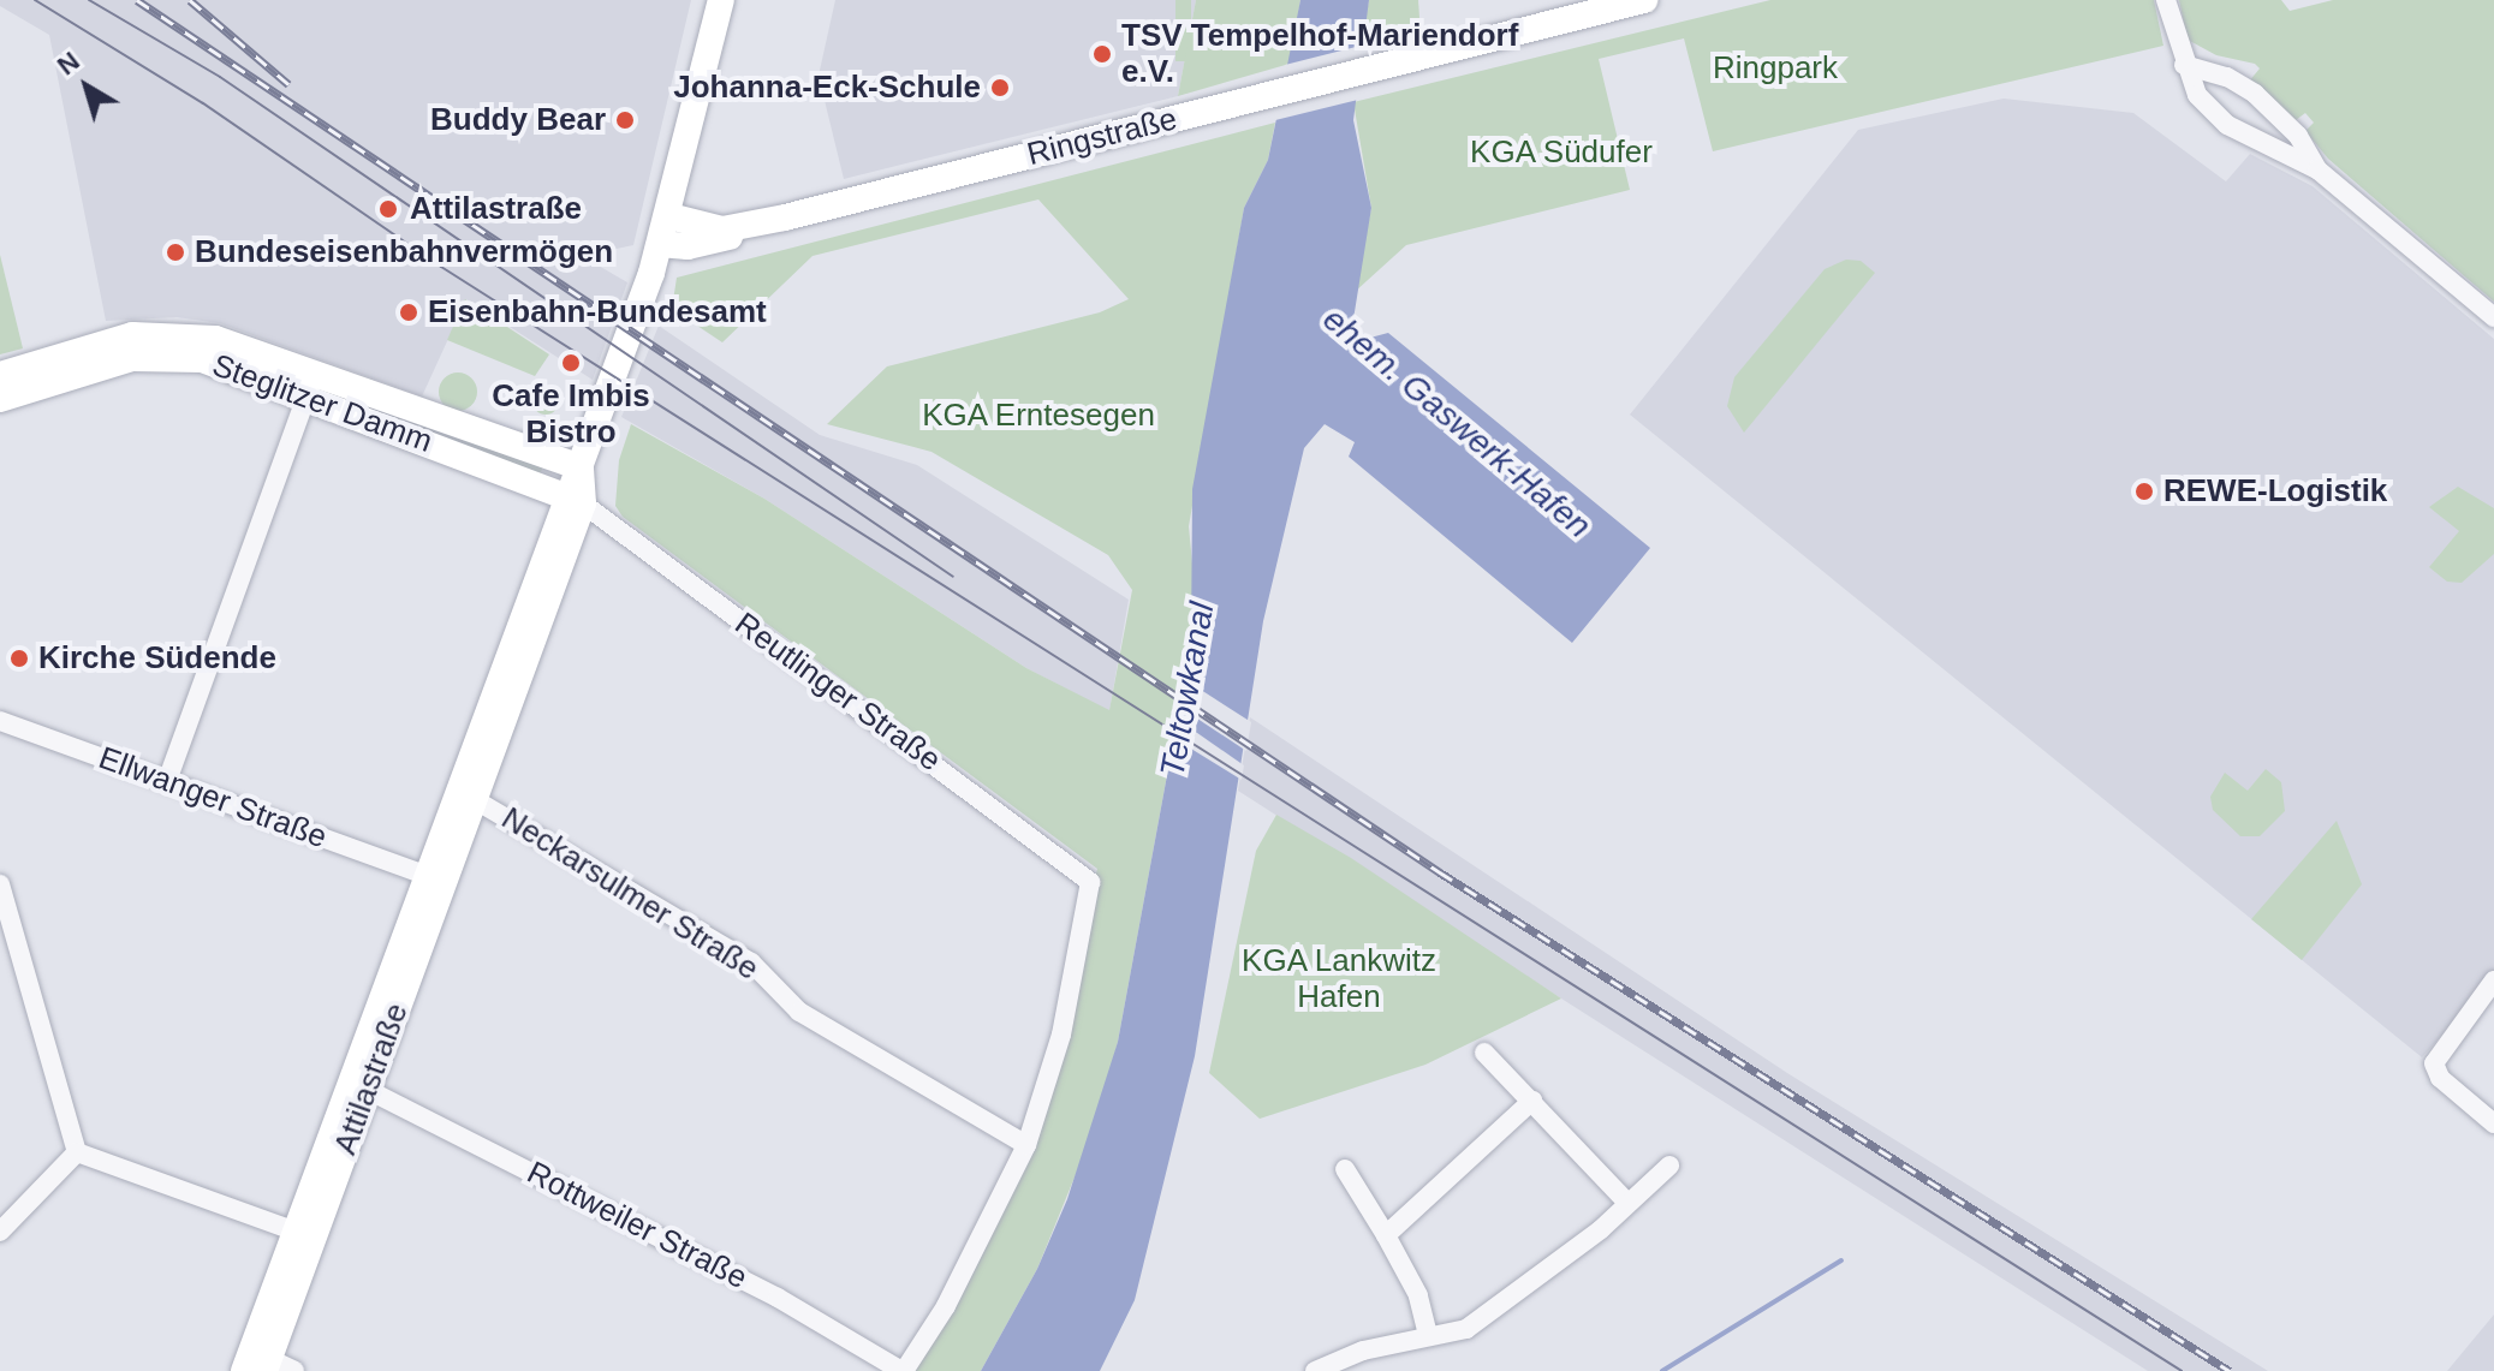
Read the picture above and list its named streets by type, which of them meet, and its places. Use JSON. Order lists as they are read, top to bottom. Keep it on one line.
{"streets":{"main road":["Ringstraße","Steglitzer Damm","Attilastraße"],"street":["Reutlinger Straße","Ellwanger Straße","Neckarsulmer Straße","Rottweiler Straße"]},"crossings":[["Ringstraße","Attilastraße"],["Steglitzer Damm","Reutlinger Straße"],["Steglitzer Damm","Attilastraße"],["Reutlinger Straße","Neckarsulmer Straße"],["Reutlinger Straße","Attilastraße"],["Ellwanger Straße","Attilastraße"],["Neckarsulmer Straße","Attilastraße"],["Attilastraße","Rottweiler Straße"]],"water":["ehem. Gaswerk-Hafen","Teltowkanal"],"parks":["Ringpark","KGA Südufer","KGA Erntesegen","KGA Lankwitz Hafen"],"places":["TSV Tempelhof-Mariendorf e.V.","Johanna-Eck-Schule","Buddy Bear","Attilastraße","Bundeseisenbahnvermögen","Eisenbahn-Bundesamt","Cafe Imbis Bistro","REWE-Logistik","Kirche Südende"],"north":"top left"}
